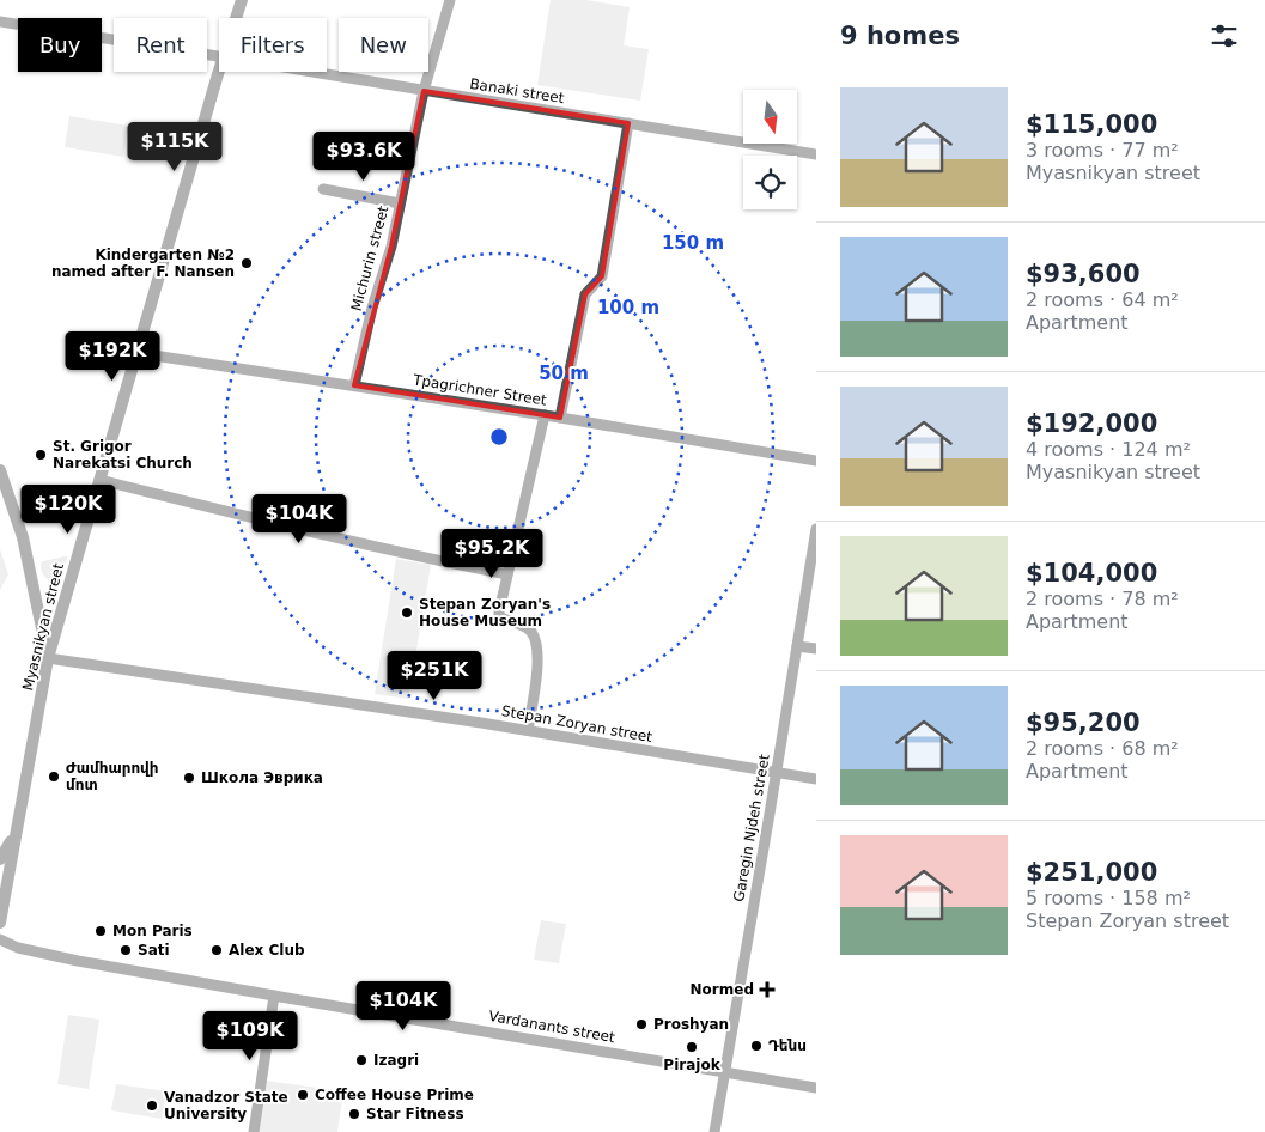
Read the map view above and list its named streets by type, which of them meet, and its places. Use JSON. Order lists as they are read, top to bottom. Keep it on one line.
{"streets":{"street":["Banaki street","Michurin street","Tpagrichner Street","Myasnikyan street","Stepan Zoryan street","Garegin Njdeh street","Vardanants street"]},"crossings":[["Banaki street","Michurin street"],["Michurin street","Tpagrichner Street"],["Tpagrichner Street","Myasnikyan street"],["Myasnikyan street","Stepan Zoryan street"],["Stepan Zoryan street","Garegin Njdeh street"],["Garegin Njdeh street","Vardanants street"]],"places":{"other":["Kindergarten №2 named after F. Nansen","St. Grigor Narekatsi Church","Stepan Zoryan's House Museum","Ժամհարովի մոտ","Школа Эврика","Mon Paris","Sati","Alex Club","Proshyan","Դենս","Pirajok","Izagri","Coffee House Prime","Vanadzor State University","Star Fitness"],"health":["Normed"]},"north":"bottom","page":{"heading":"9 homes","chip":["Buy","Rent","Filters","New"],"list":[{"name":"$115,000","note":"3 rooms · 77 m² · Myasnikyan street"},{"name":"$93,600","note":"2 rooms · 64 m² · Apartment"},{"name":"$192,000","note":"4 rooms · 124 m² · Myasnikyan street"},{"name":"$104,000","note":"2 rooms · 78 m² · Apartment"},{"name":"$95,200","note":"2 rooms · 68 m² · Apartment"},{"name":"$251,000","note":"5 rooms · 158 m² · Stepan Zoryan street"}],"price":["$115K","$93.6K","$192K","$120K","$104K","$95.2K","$251K","$104K","$109K"]},"rings":["150 m","100 m","50 m"]}
